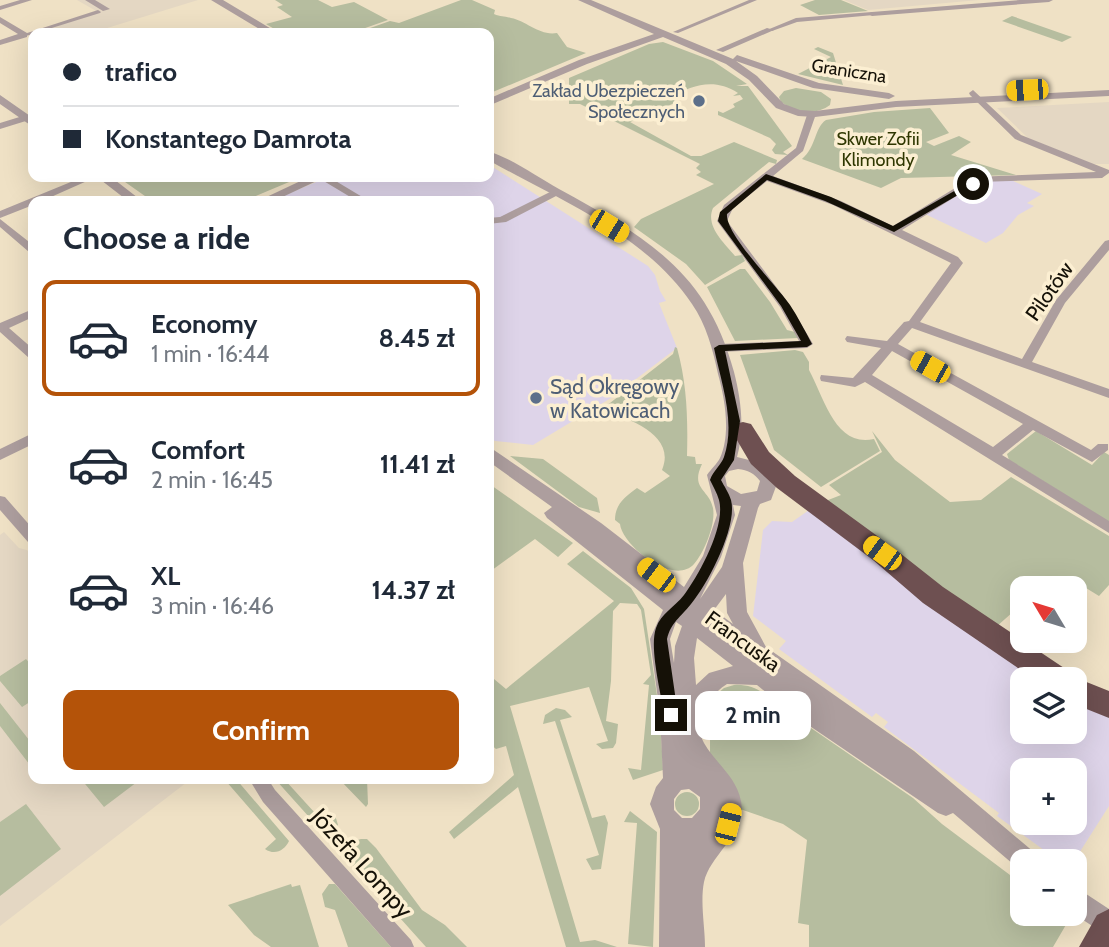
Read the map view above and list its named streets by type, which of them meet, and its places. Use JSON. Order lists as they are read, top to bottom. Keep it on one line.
{"streets":{"street":["Graniczna","Pilotów","Francuska","Józefa Lompy"]},"parks":["Skwer Zofii Klimondy"],"places":["Zakład Ubezpieczeń Społecznych","Sąd Okręgowy w Katowicach"],"north":"top left","page":{"banner":["trafico","Konstantego Damrota"],"heading":"Choose a ride","list":[{"name":"Economy","note":"1 min · 16:44","value":"8.45 zł"},{"name":"Comfort","note":"2 min · 16:45","value":"11.41 zł"},{"name":"XL","note":"3 min · 16:46","value":"14.37 zł"}],"map_buttons":["+","−"],"buttons":"Confirm","bubble":"2 min"}}
